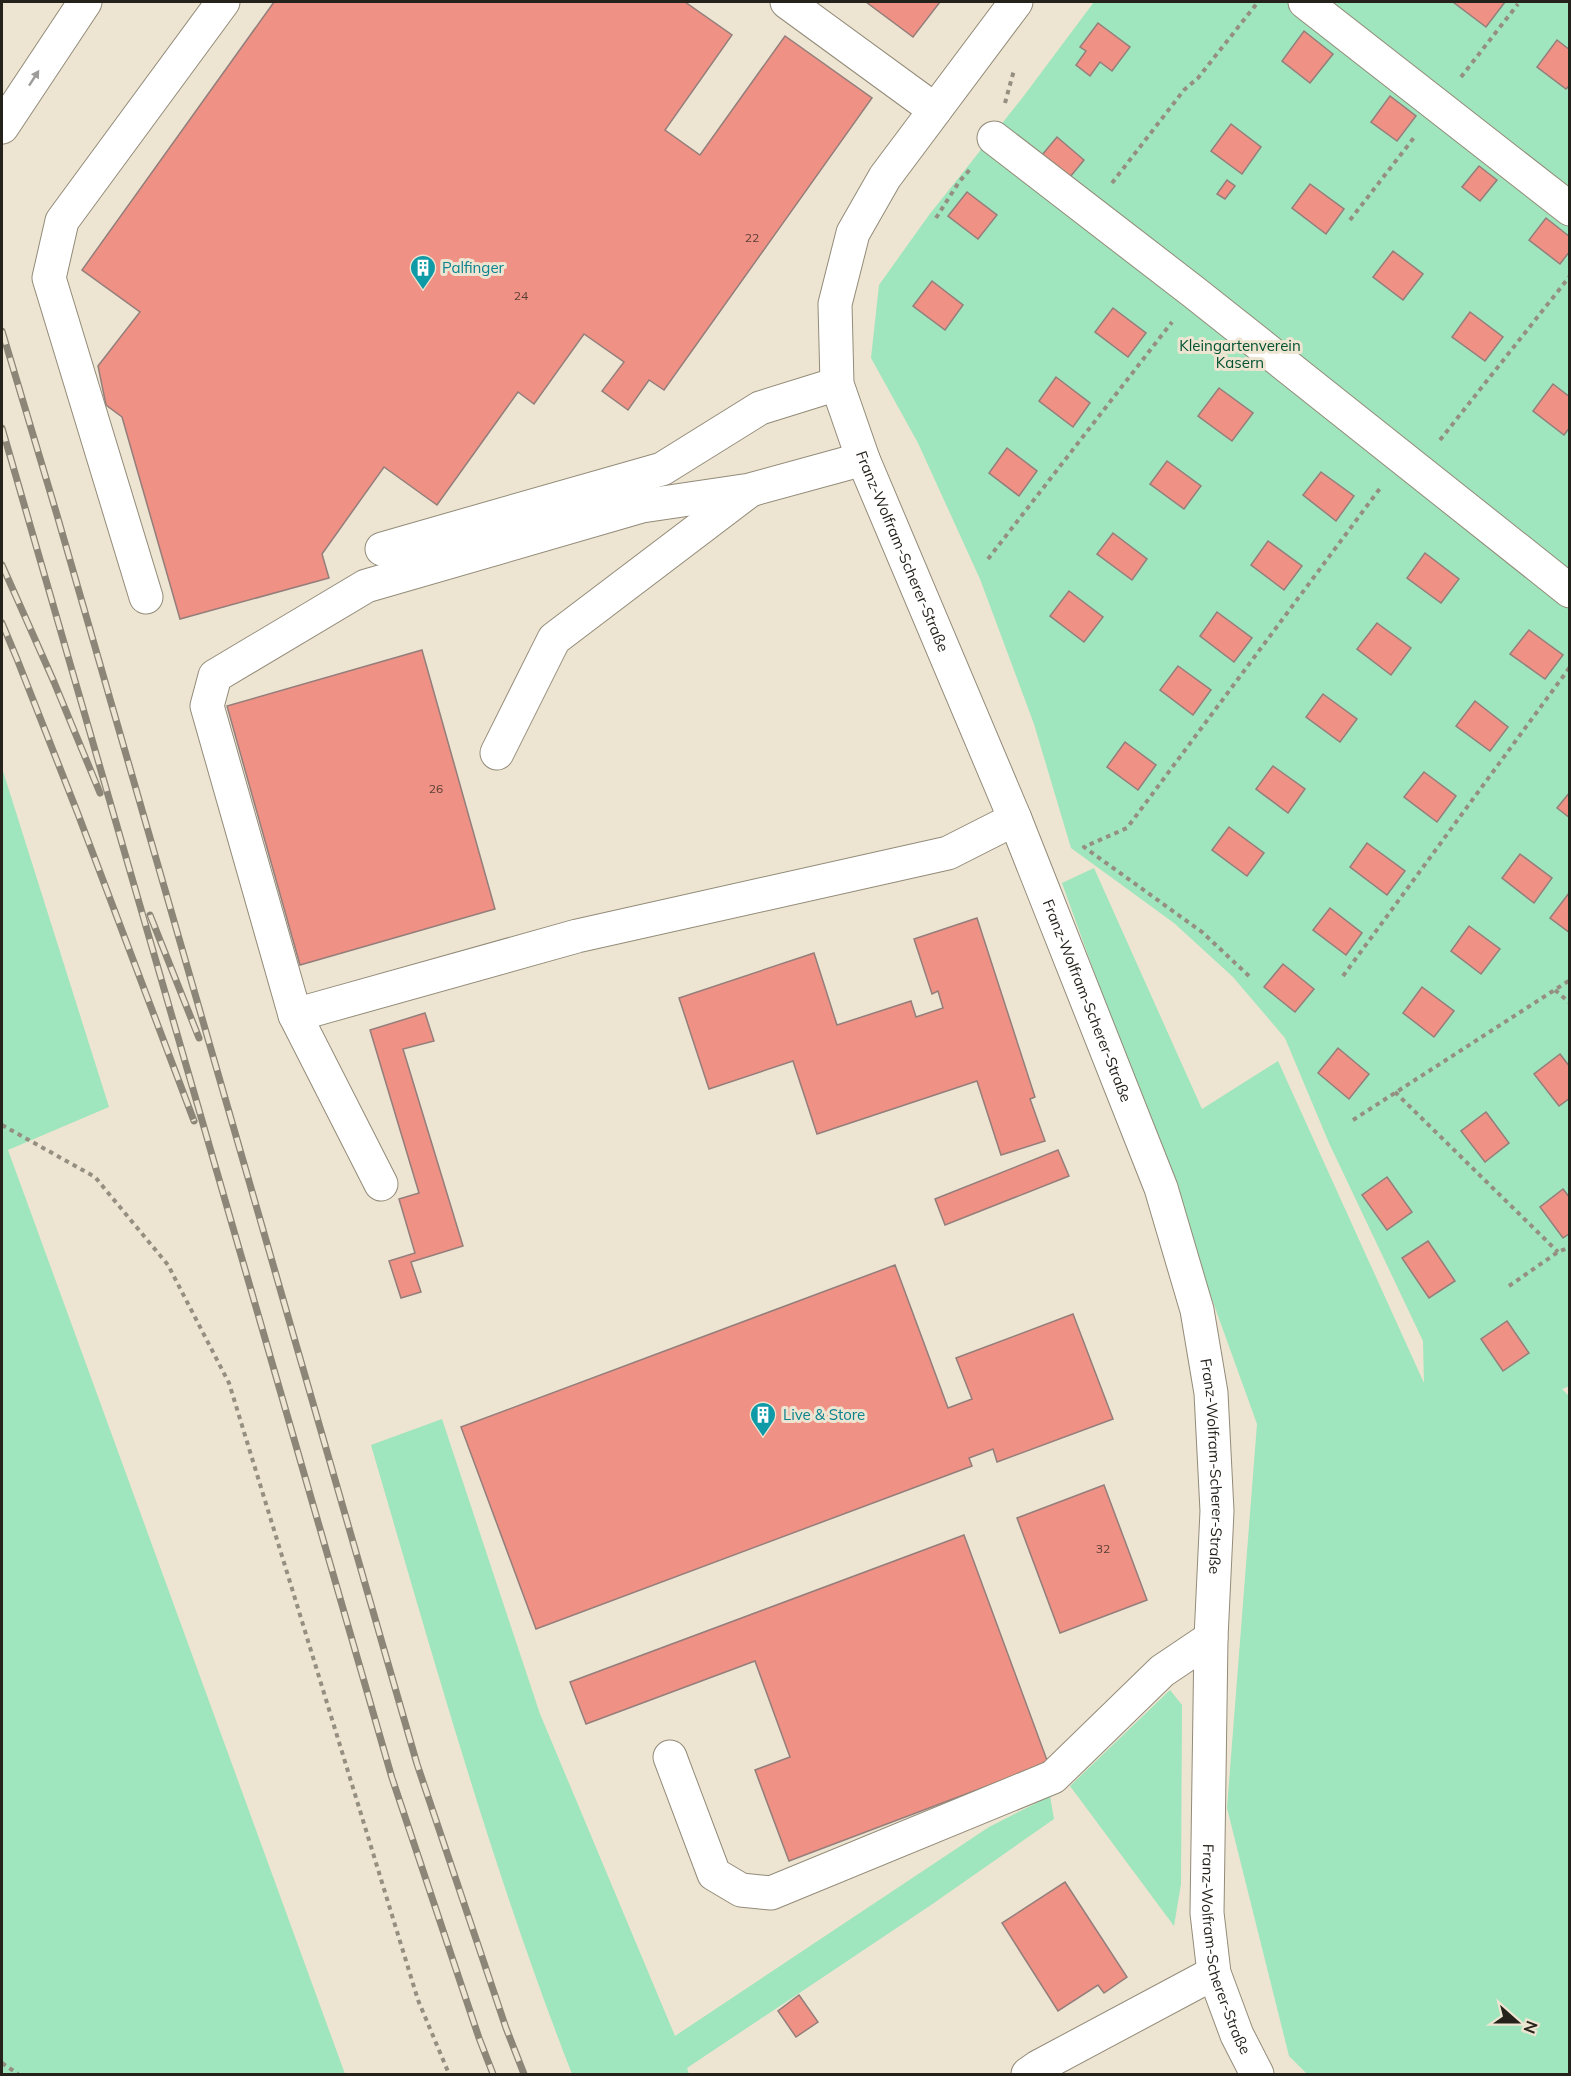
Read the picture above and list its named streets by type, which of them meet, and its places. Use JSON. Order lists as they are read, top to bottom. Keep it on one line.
{"streets":{"main road":["Franz-Wolfram-Scherer-Straße"]},"parks":["Kleingartenverein Kasern"],"places":{"building":["Palfinger","Live & Store"]},"house_numbers":["22","24","26","32"],"north":"right"}
